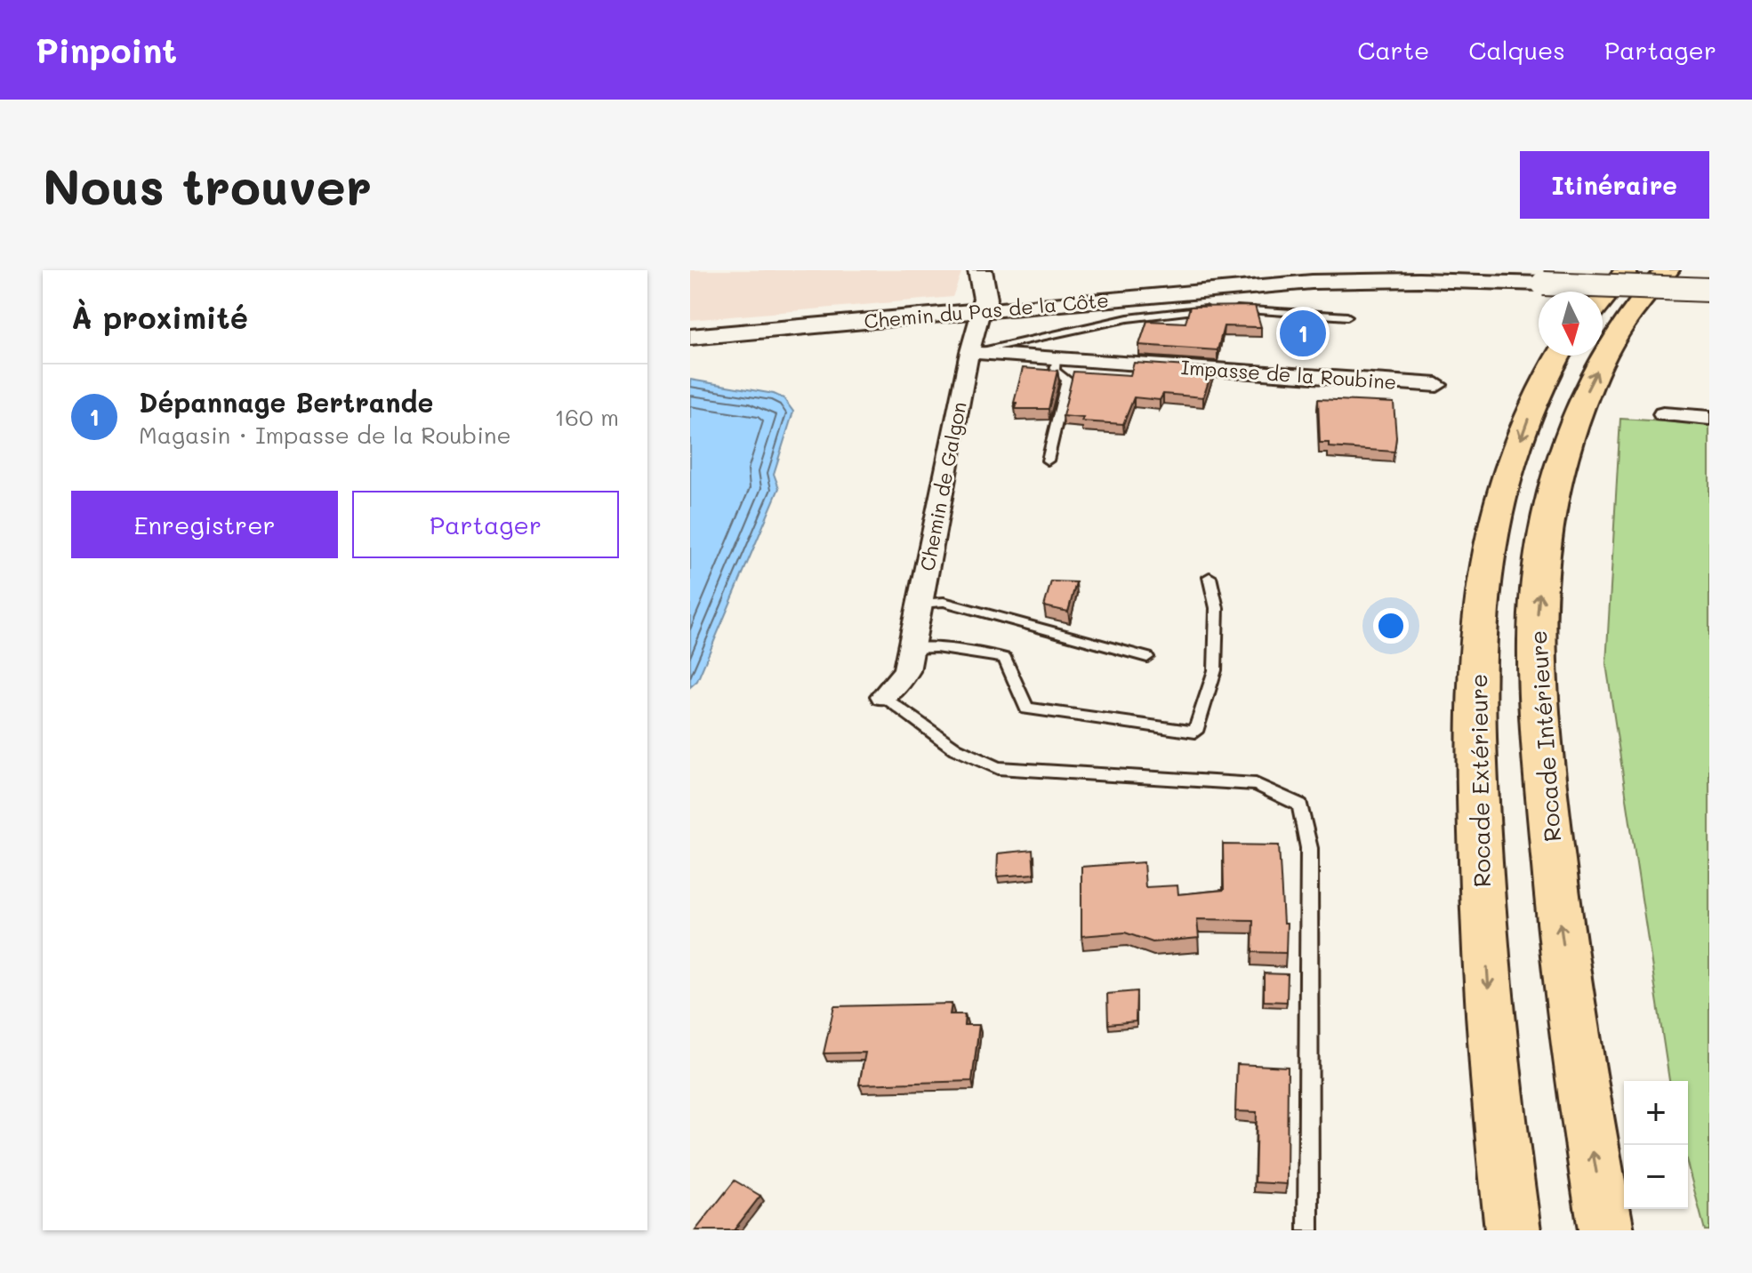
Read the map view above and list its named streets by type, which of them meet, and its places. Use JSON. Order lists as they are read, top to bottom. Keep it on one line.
{"streets":{"highway":["Rocade Intérieure","Rocade Extérieure"],"main road":["Chemin du Pas de la Côte","Chemin de Galgon"],"street":["Impasse de la Roubine"]},"crossings":[["Chemin du Pas de la Côte","Chemin de Galgon"],["Impasse de la Roubine","Chemin de Galgon"]],"one_way":["Rocade Intérieure","Rocade Extérieure"],"north":"bottom","page":{"header":"Pinpoint","nav":["Carte","Calques","Partager"],"buttons":["Itinéraire",["Enregistrer","Partager"]],"title":"Nous trouver","heading":"À proximité","pins":"1","list":[{"mark":"1","name":"Dépannage Bertrande","note":"Magasin · Impasse de la Roubine","value":"160 m"}],"map_buttons":["+","−"]}}
